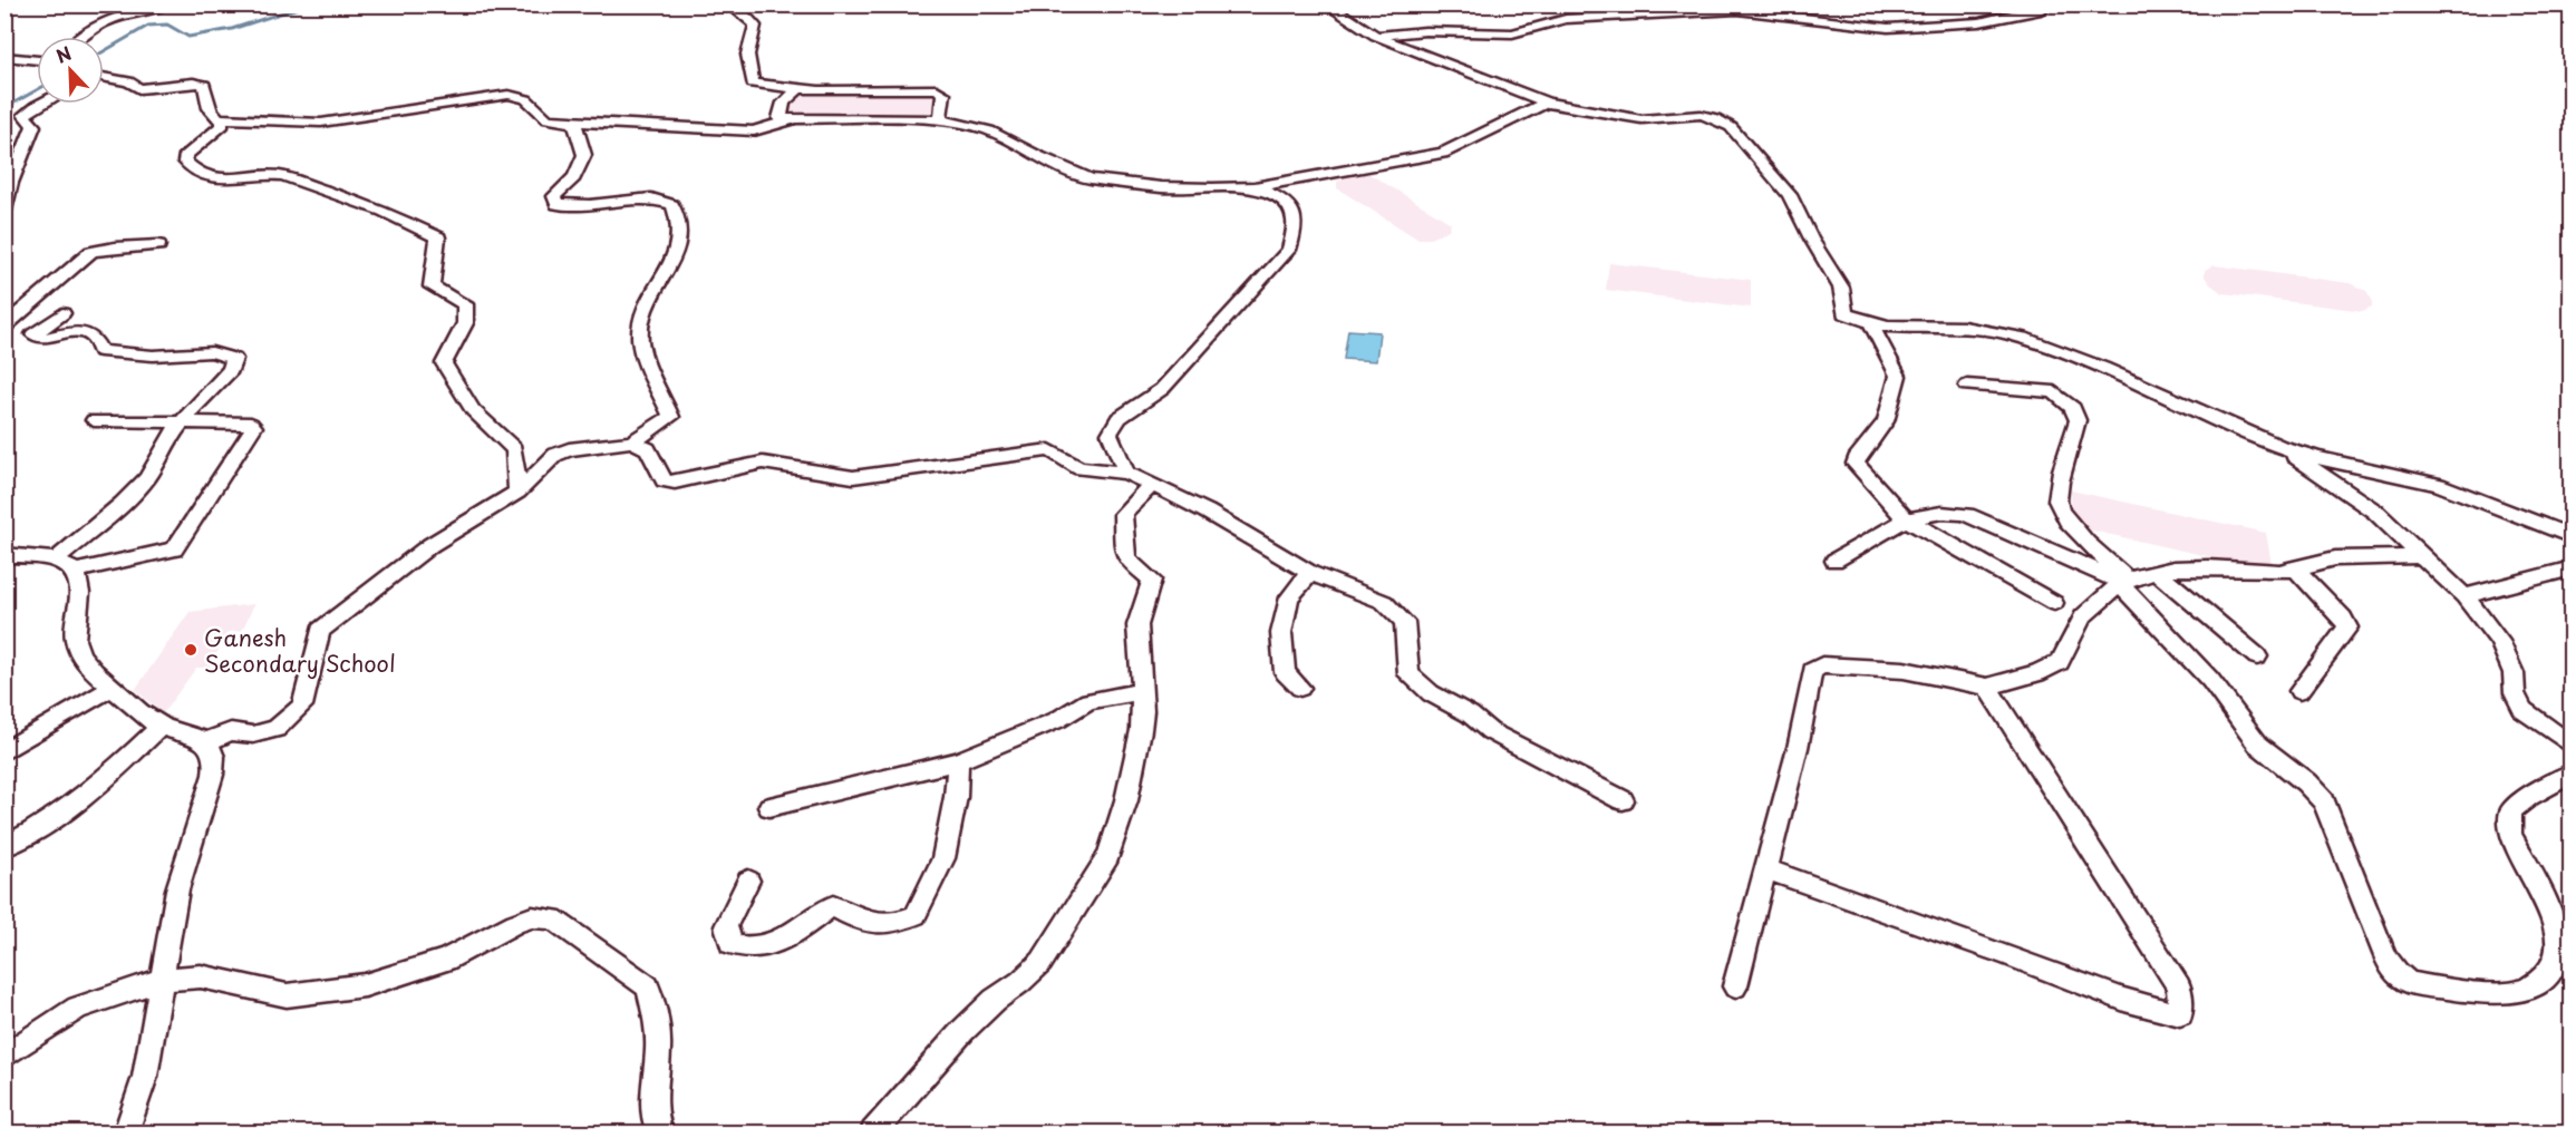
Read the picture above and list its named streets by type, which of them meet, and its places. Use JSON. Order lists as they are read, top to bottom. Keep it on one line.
{"places":["Ganesh Secondary School"],"north":"top left"}
